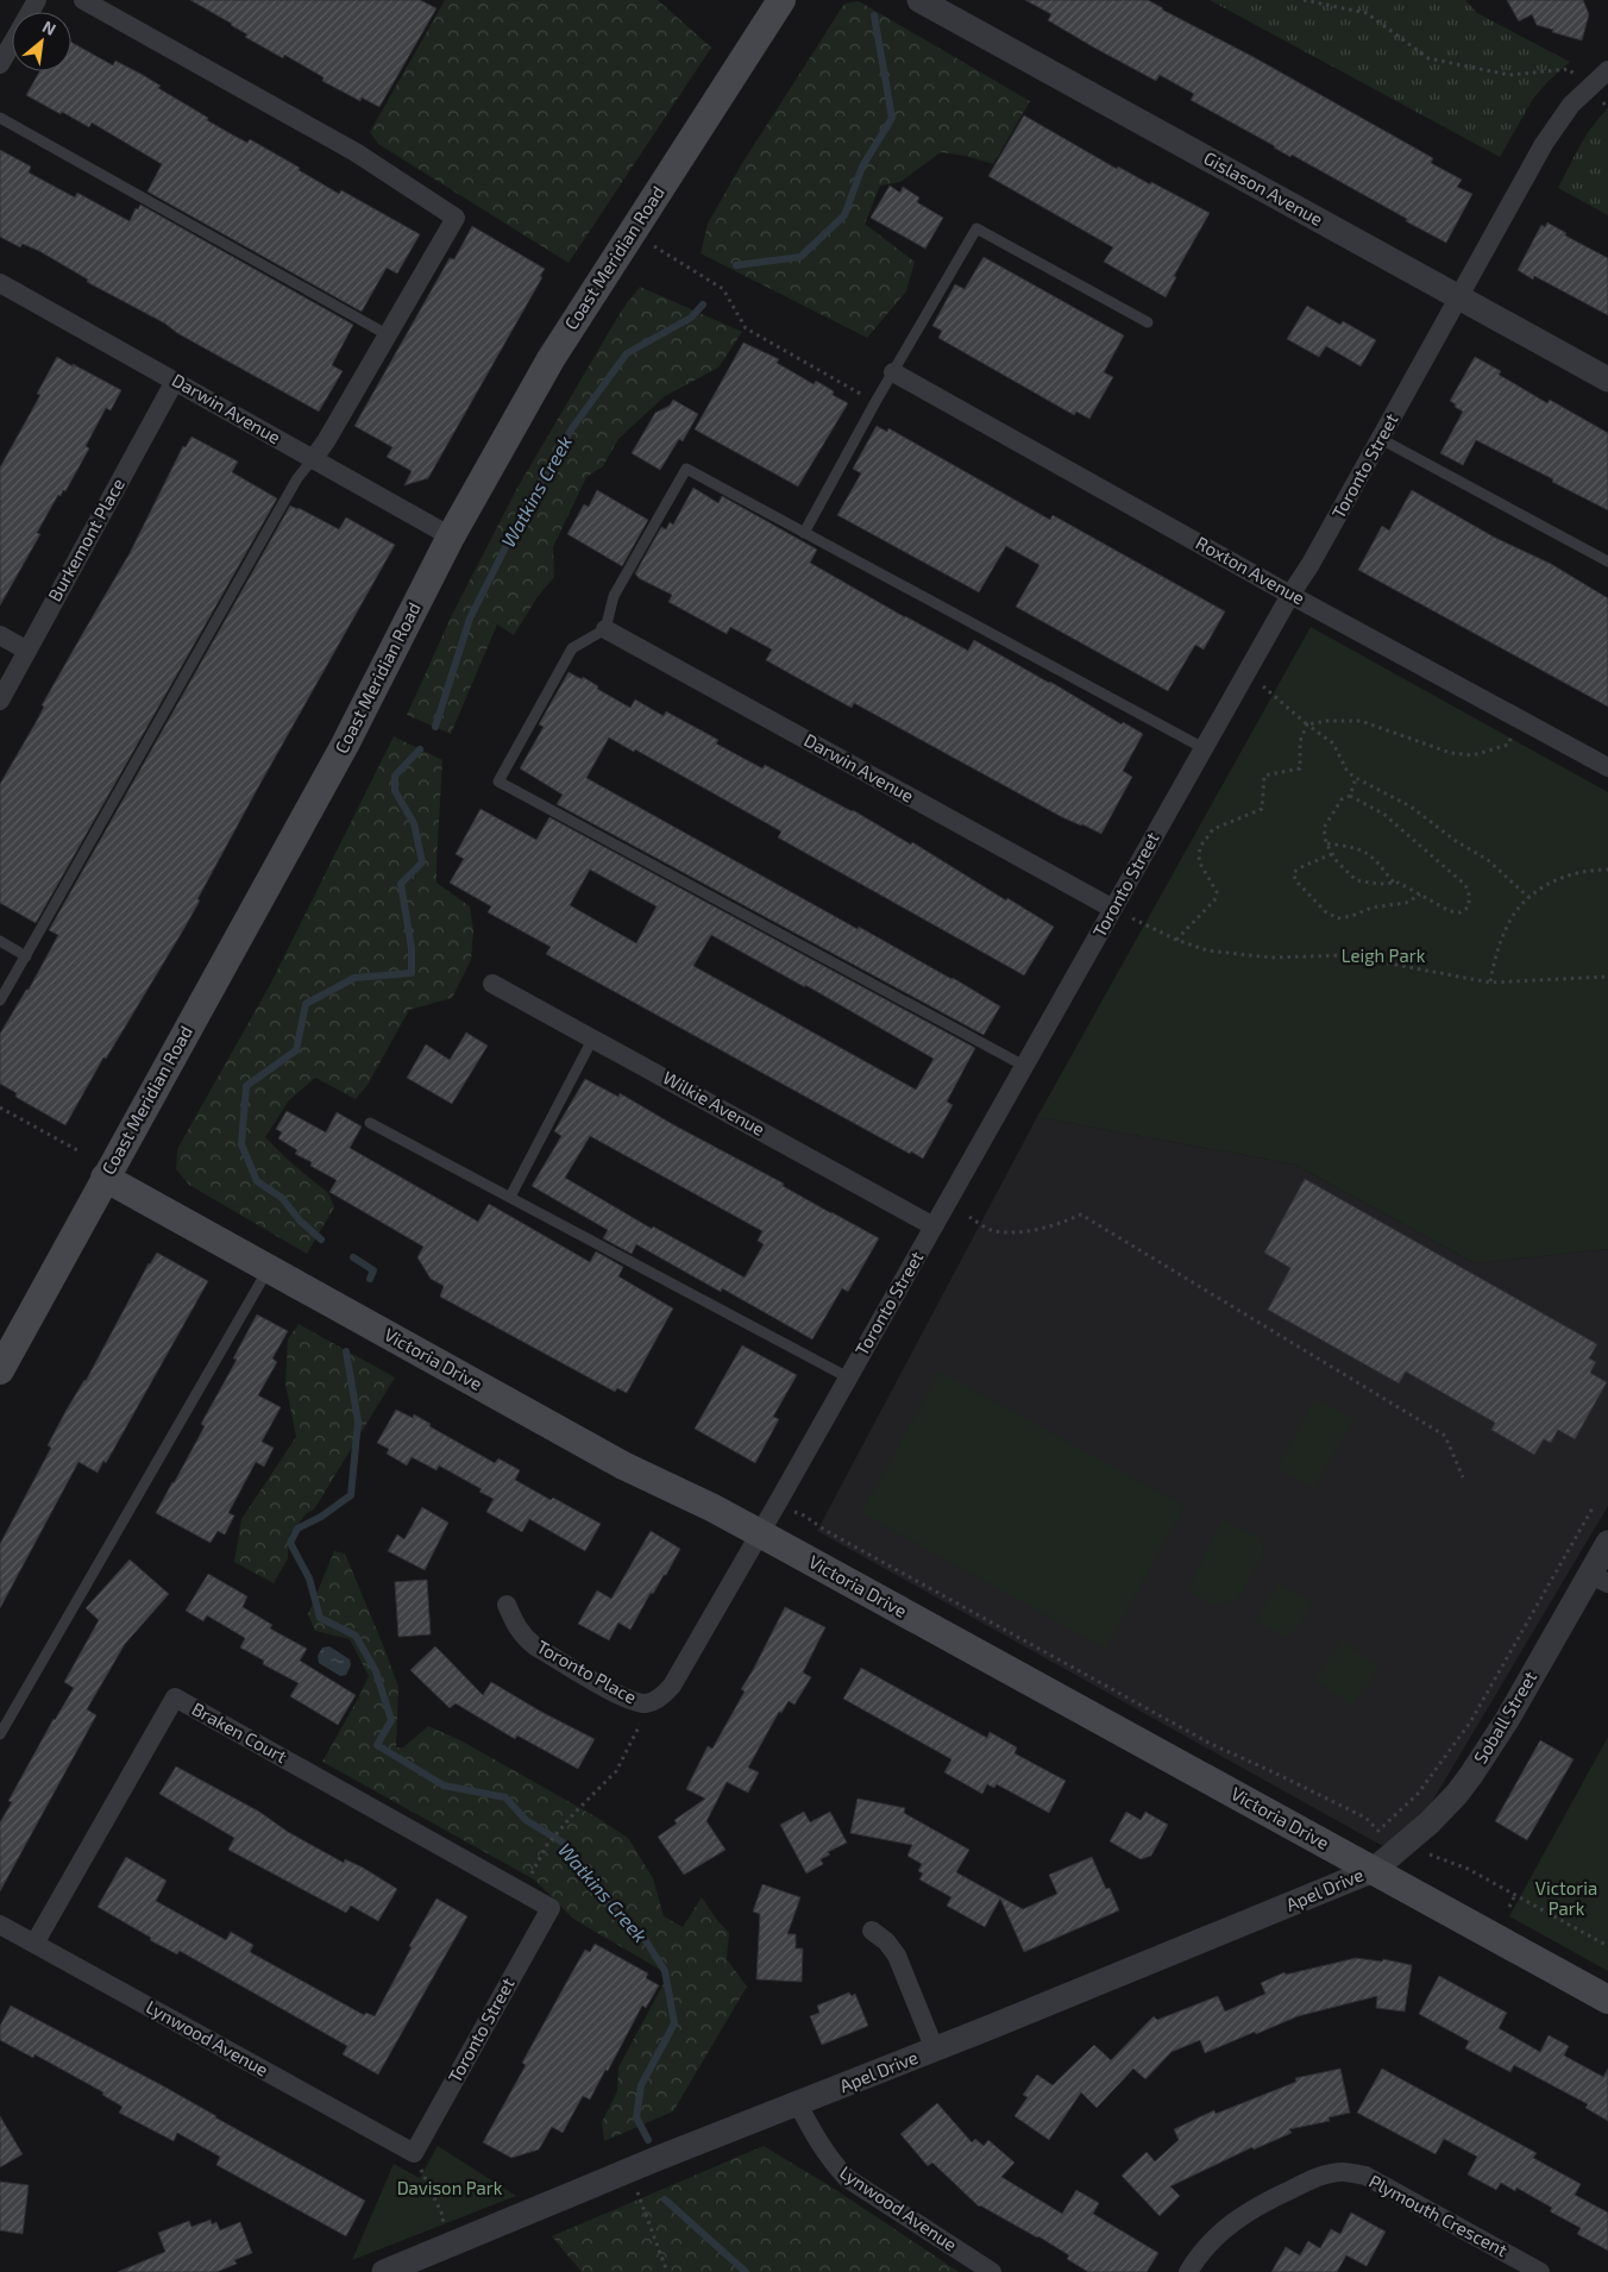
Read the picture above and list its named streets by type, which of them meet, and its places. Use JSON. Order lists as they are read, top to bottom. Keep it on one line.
{"streets":{"main road":["Coast Meridian Road","Victoria Drive"],"street":["Gislason Avenue","Darwin Avenue","Toronto Street","Burkemont Place","Roxton Avenue","Wilkie Avenue","Toronto Place","Soball Street","Braken Court","Apel Drive","Lynwood Avenue","Plymouth Crescent"]},"crossings":[["Gislason Avenue","Toronto Street"],["Coast Meridian Road","Darwin Avenue"],["Coast Meridian Road","Victoria Drive"],["Darwin Avenue","Toronto Street"],["Darwin Avenue","Burkemont Place"],["Toronto Street","Roxton Avenue"],["Toronto Street","Wilkie Avenue"],["Toronto Street","Victoria Drive"],["Toronto Street","Toronto Place"],["Toronto Street","Braken Court"],["Toronto Street","Lynwood Avenue"],["Victoria Drive","Soball Street"],["Victoria Drive","Apel Drive"],["Soball Street","Apel Drive"],["Braken Court","Lynwood Avenue"],["Apel Drive","Lynwood Avenue"]],"water":["Watkins Creek"],"parks":["Leigh Park","Victoria Park","Davison Park"],"north":"top right"}
